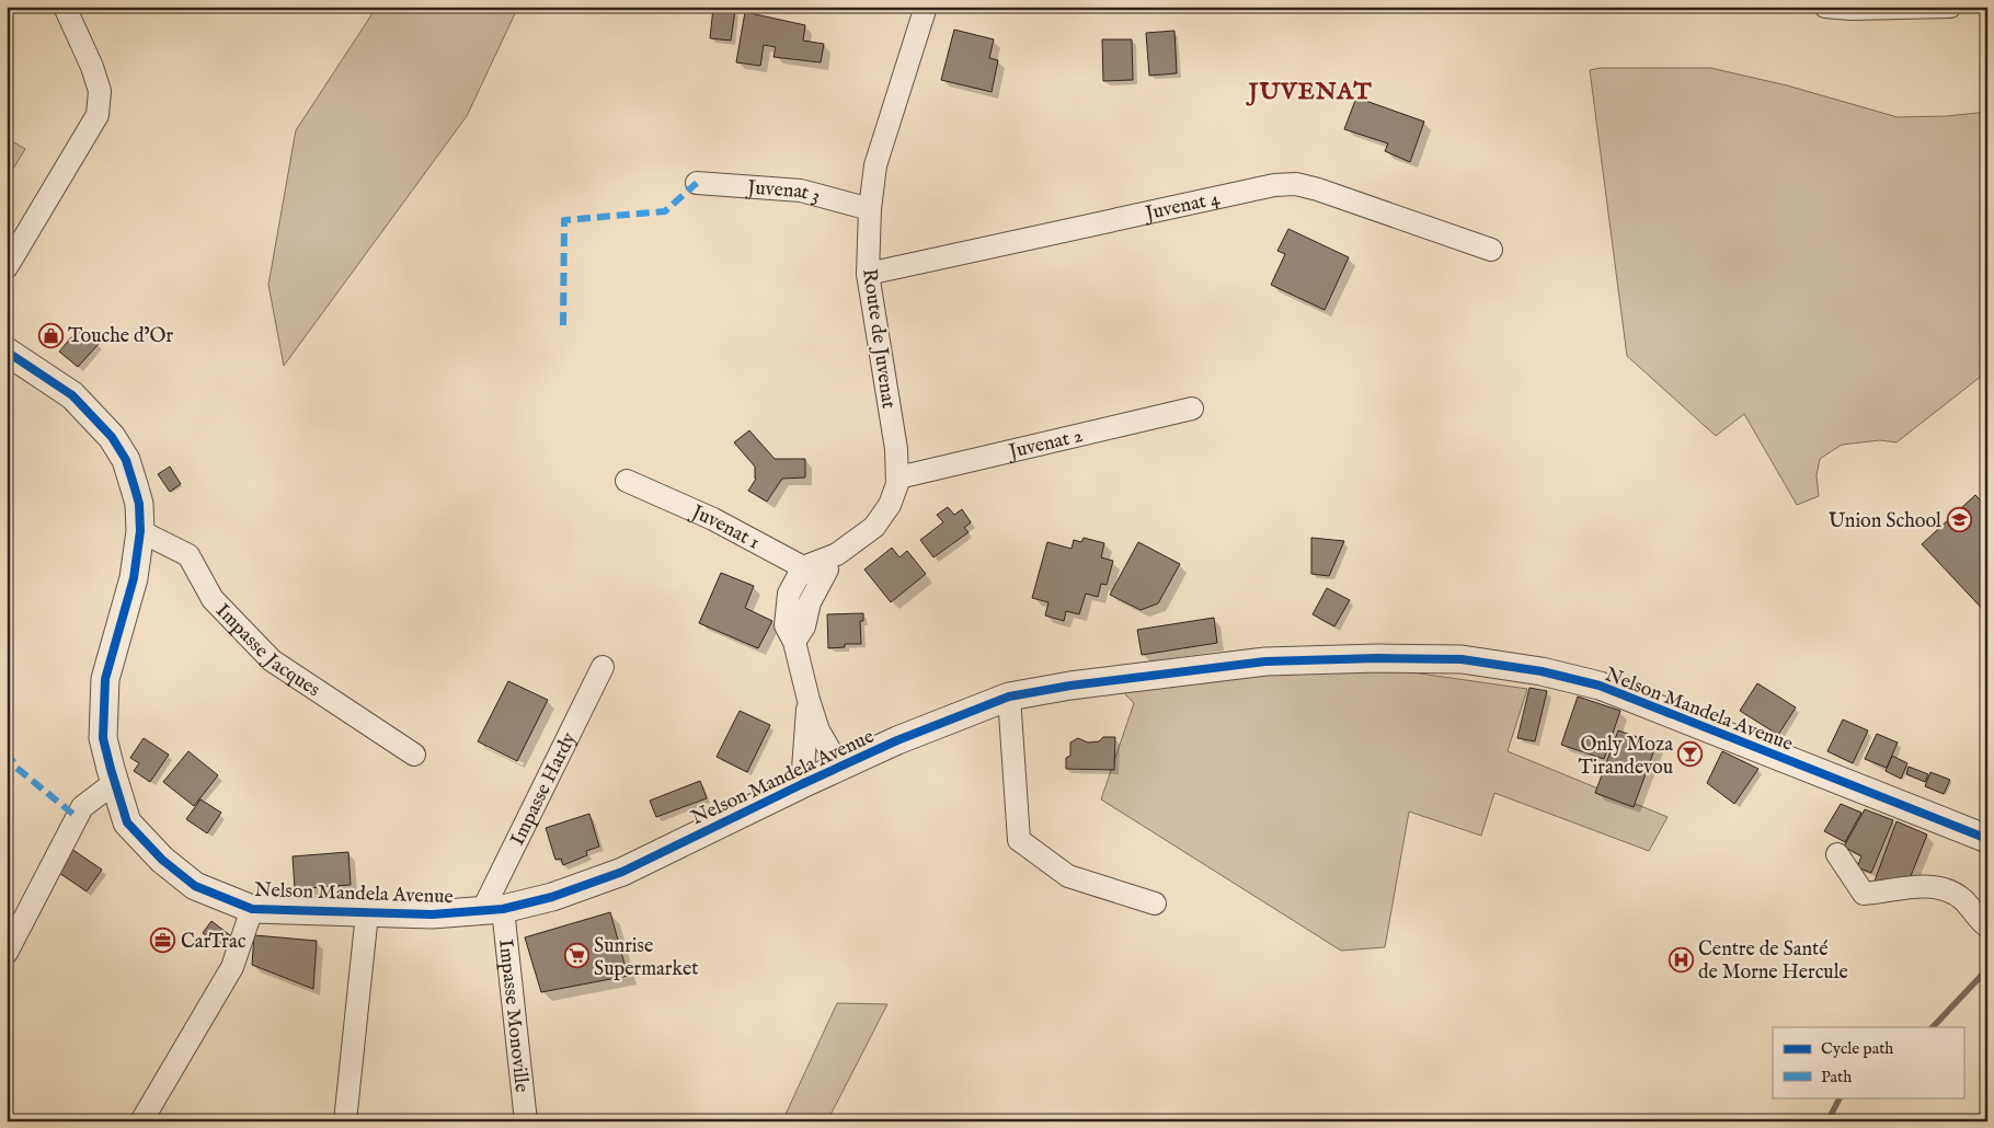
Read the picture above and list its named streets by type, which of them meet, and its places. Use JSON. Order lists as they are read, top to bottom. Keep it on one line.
{"streets":{"street":["Juvenat 3","Juvenat 4","Route de Juvenat","Juvenat 2","Juvenat 1","Impasse Jacques","Nelson Mandela Avenue","Impasse Hardy","Impasse Monoville"]},"crossings":[["Juvenat 3","Route de Juvenat"],["Juvenat 4","Route de Juvenat"],["Route de Juvenat","Juvenat 2"],["Route de Juvenat","Juvenat 1"],["Impasse Jacques","Nelson Mandela Avenue"],["Nelson Mandela Avenue","Impasse Hardy"],["Nelson Mandela Avenue","Impasse Monoville"],["Impasse Hardy","Impasse Monoville"]],"districts":["JUVENAT"],"places":{"shop":["Touche d’Or"],"school or university":["Union School"],"bar":["Only Moza Tirandevou"],"office":["CarTrac"],"supermarket":["Sunrise Supermarket"],"hospital":["Centre de Santé de Morne Hercule"]},"legend":["Cycle path","Path"]}
